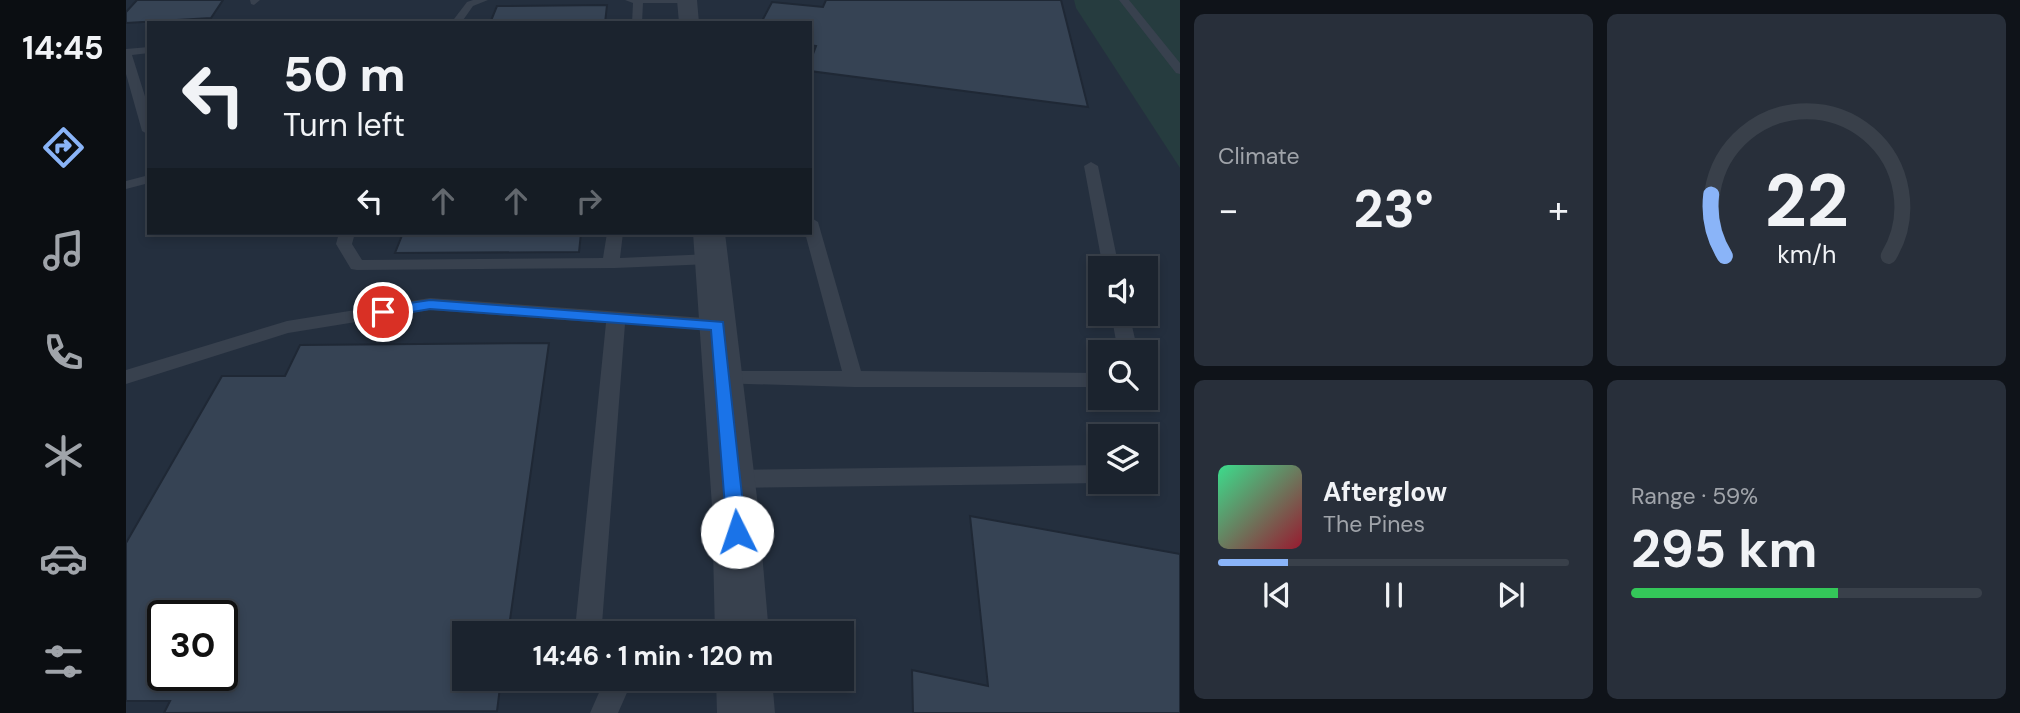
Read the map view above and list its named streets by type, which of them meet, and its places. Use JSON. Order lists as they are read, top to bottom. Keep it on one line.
{"page":{"tabs":"14:45","tile":["Climate",["Range · 59%","295 km"]],"turn":["50 m","Turn left"],"heat":["−","23°","+"],"song":["Afterglow","The Pines"],"limit":"30","trip":"14:46 · 1 min · 120 m","gauge":["22","km/h"]}}
